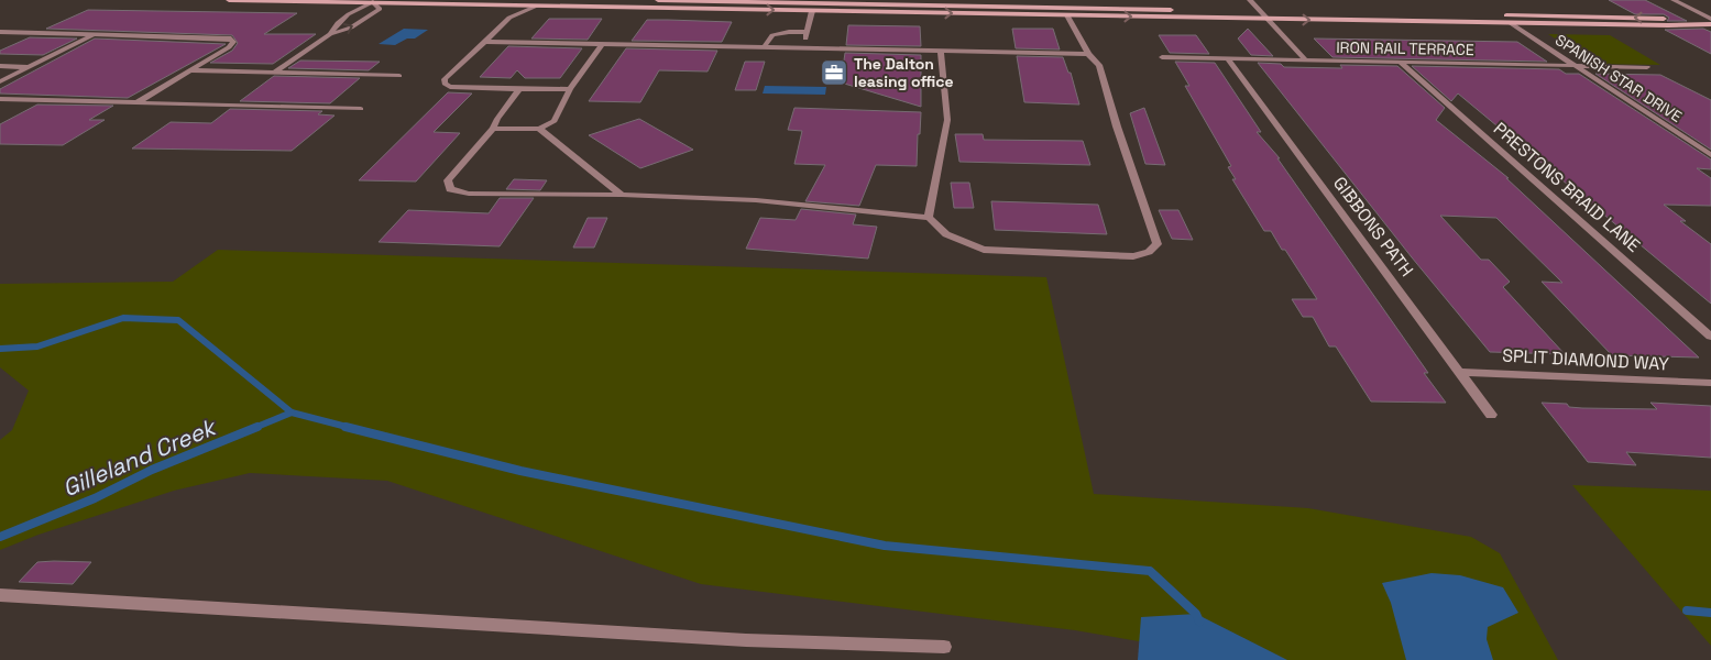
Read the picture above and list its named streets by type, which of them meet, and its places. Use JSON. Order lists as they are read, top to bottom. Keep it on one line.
{"streets":{"street":["IRON RAIL TERRACE","SPANISH STAR DRIVE","PRESTONS BRAID LANE","GIBBONS PATH","SPLIT DIAMOND WAY"]},"crossings":[["IRON RAIL TERRACE","SPANISH STAR DRIVE"],["IRON RAIL TERRACE","PRESTONS BRAID LANE"],["IRON RAIL TERRACE","GIBBONS PATH"],["GIBBONS PATH","SPLIT DIAMOND WAY"]],"water":["Gilleland Creek"],"places":{"office":["The Dalton leasing office"]}}
